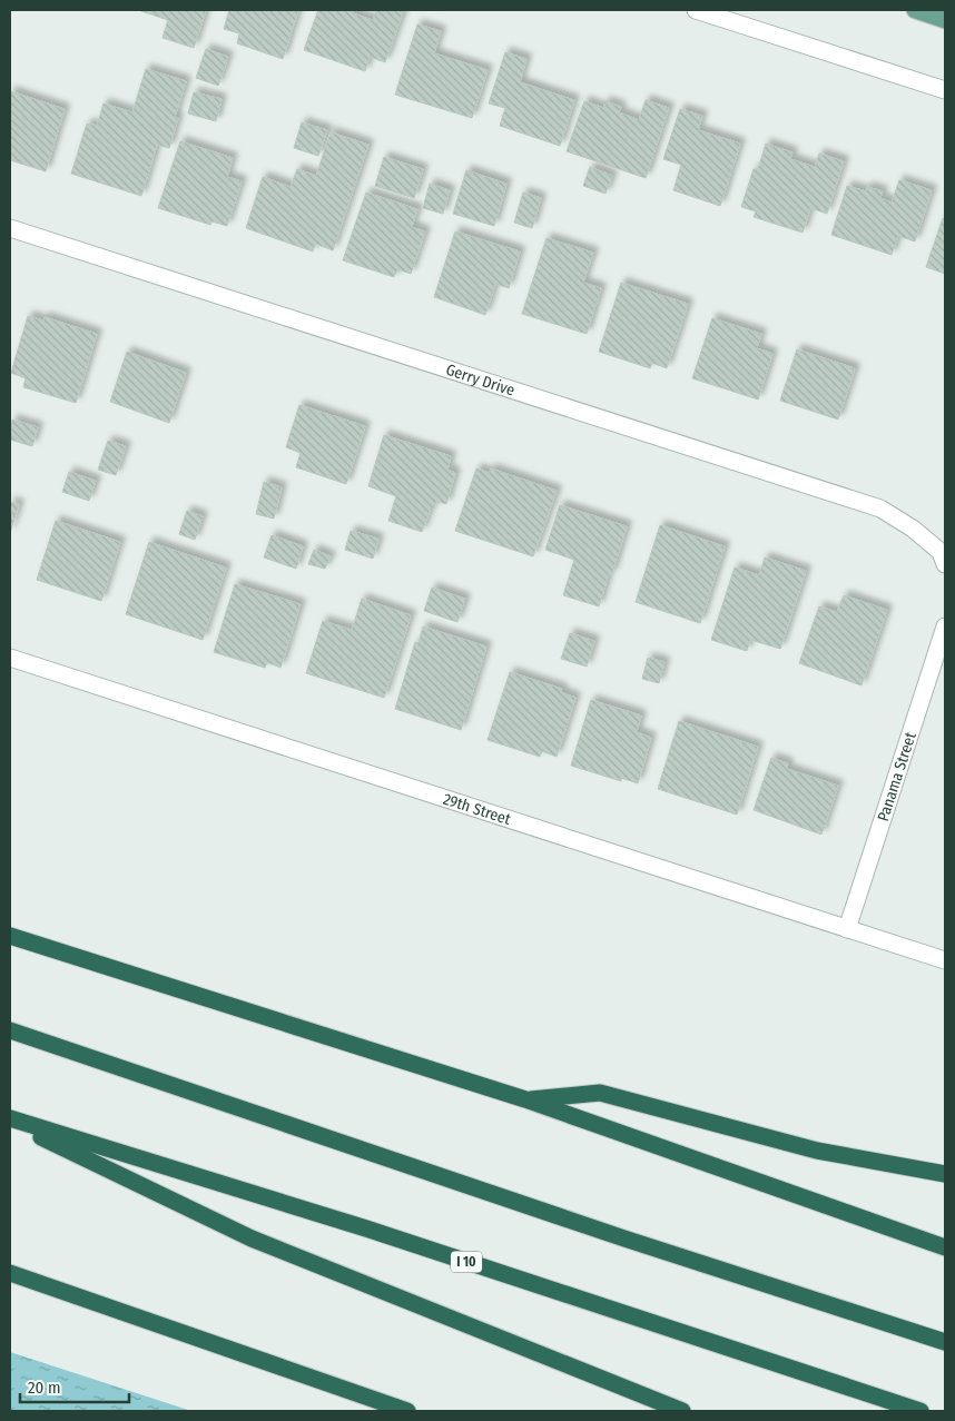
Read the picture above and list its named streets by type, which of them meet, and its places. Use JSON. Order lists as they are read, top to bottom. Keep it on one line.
{"streets":{"highway":["I 10"],"street":["Gerry Drive","Panama Street","29th Street"]},"crossings":[["Panama Street","29th Street"]],"scale_bar":"20 m"}
